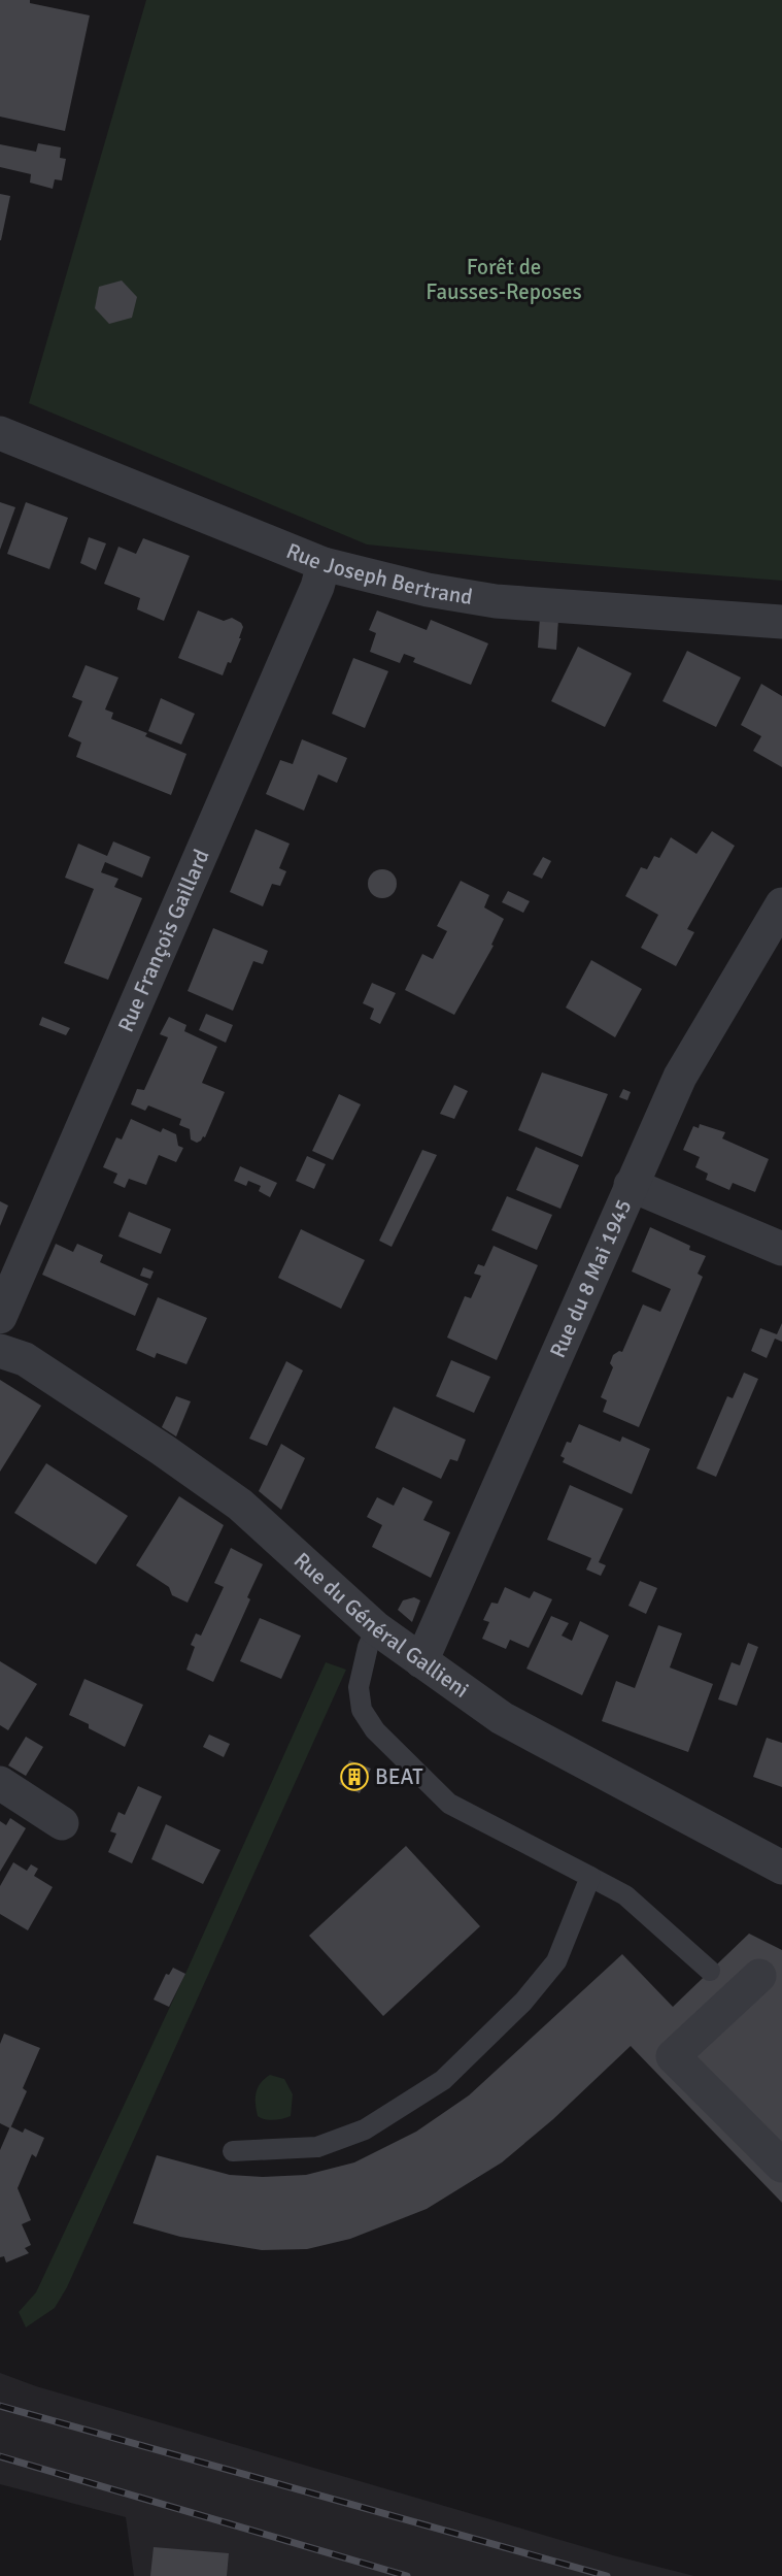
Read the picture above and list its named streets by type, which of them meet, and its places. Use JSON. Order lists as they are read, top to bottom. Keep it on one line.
{"streets":{"street":["Rue Joseph Bertrand","Rue François Gaillard","Rue du 8 Mai 1945","Rue du Général Gallieni"]},"crossings":[["Rue Joseph Bertrand","Rue François Gaillard"],["Rue du 8 Mai 1945","Rue du Général Gallieni"]],"parks":["Forêt de Fausses-Reposes"],"places":{"building":["BEAT"]}}
